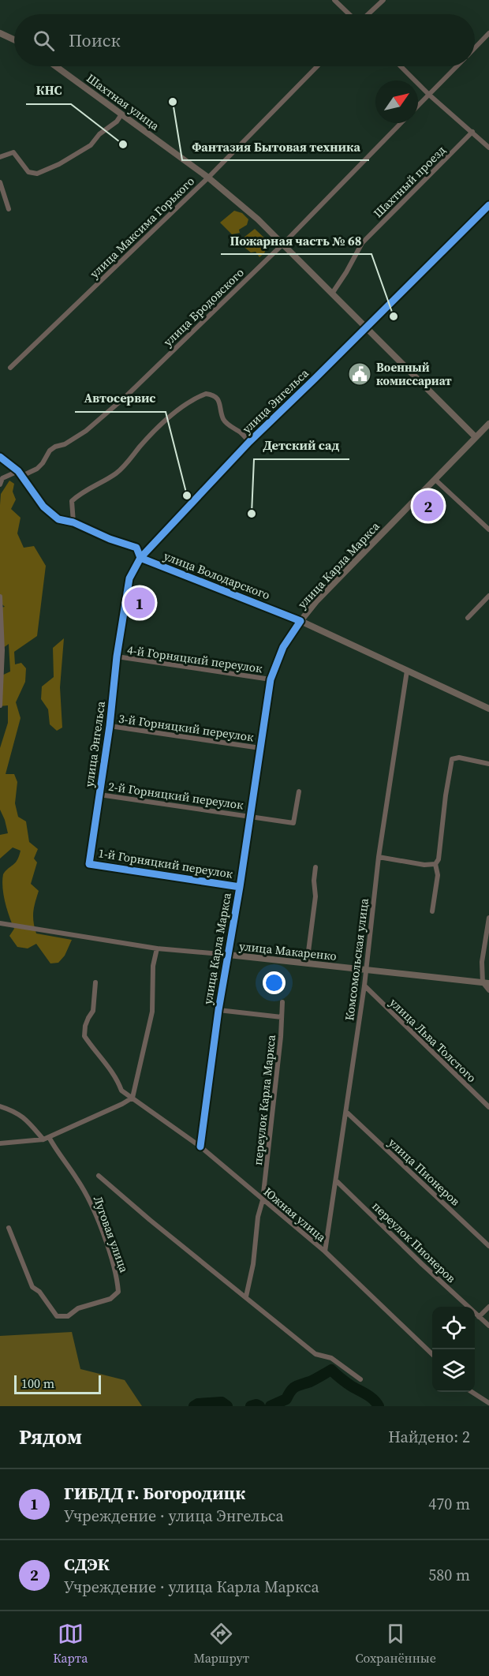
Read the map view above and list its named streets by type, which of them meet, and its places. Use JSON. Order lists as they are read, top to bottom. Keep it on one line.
{"streets":{"main road":["Шахтная улица","улица Карла Маркса","улица Володарского","улица Макаренко"],"street":["Шахтный проезд","улица Максима Горького","улица Бродовского","улица Энгельса","4-й Горняцкий переулок","3-й Горняцкий переулок","2-й Горняцкий переулок","1-й Горняцкий переулок","Комсомольская улица","улица Льва Толстого","переулок Карла Маркса","улица Пионеров","Южная улица","Луговая улица","переулок Пионеров"]},"crossings":[["Шахтная улица","Шахтный проезд"],["Шахтная улица","улица Максима Горького"],["Шахтная улица","улица Бродовского"],["Шахтная улица","улица Энгельса"],["Шахтная улица","улица Карла Маркса"],["улица Бродовского","улица Володарского"],["улица Энгельса","улица Володарского"],["улица Энгельса","4-й Горняцкий переулок"],["улица Энгельса","3-й Горняцкий переулок"],["улица Энгельса","2-й Горняцкий переулок"],["улица Энгельса","1-й Горняцкий переулок"],["улица Карла Маркса","улица Володарского"],["улица Карла Маркса","4-й Горняцкий переулок"],["улица Карла Маркса","3-й Горняцкий переулок"],["улица Карла Маркса","2-й Горняцкий переулок"],["улица Карла Маркса","1-й Горняцкий переулок"],["улица Карла Маркса","улица Макаренко"],["улица Карла Маркса","Южная улица"],["улица Володарского","Комсомольская улица"],["улица Макаренко","Комсомольская улица"],["Комсомольская улица","улица Льва Толстого"],["Комсомольская улица","улица Пионеров"],["Комсомольская улица","Южная улица"],["Комсомольская улица","переулок Пионеров"],["переулок Карла Маркса","Южная улица"],["переулок Карла Маркса","Луговая улица"]],"places":{"other":["Фантазия Бытовая техника","КНС","Пожарная часть № 68","Автосервис","Детский сад"],"public building":["Военный комиссариат"]},"scale_bar":"100 m","north":"top right","page":{"search":"Поиск","pins":["2","1"],"scale":"100 m","heading":["Рядом","Найдено: 2"],"list":[{"mark":"1","name":"ГИБДД г. Богородицк","note":"Учреждение · улица Энгельса","value":"470 m"},{"mark":"2","name":"СДЭК","note":"Учреждение · улица Карла Маркса","value":"580 m"}],"nav":["Карта","Маршрут","Сохранённые"]}}
